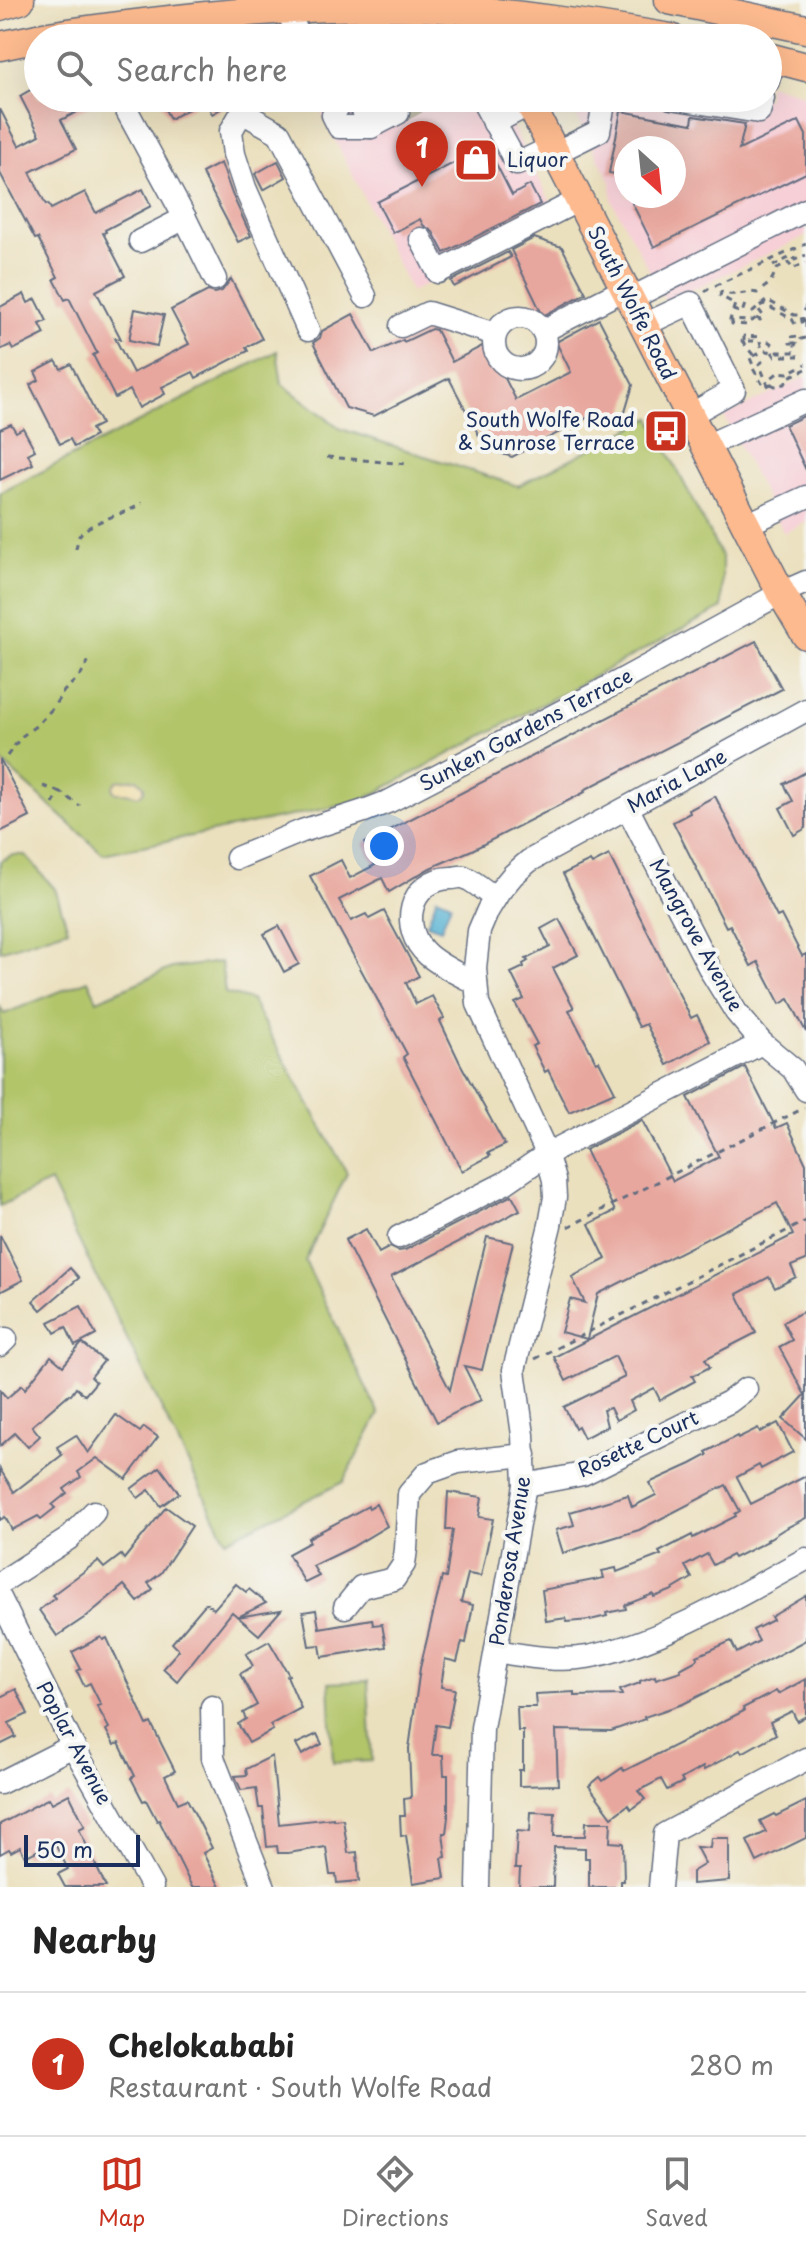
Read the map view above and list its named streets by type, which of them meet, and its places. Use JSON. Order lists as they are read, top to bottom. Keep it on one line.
{"streets":{"main road":["South Wolfe Road"],"street":["Sunken Gardens Terrace","Maria Lane","Mangrove Avenue","Rosette Court","Ponderosa Avenue","Poplar Avenue"]},"crossings":[["South Wolfe Road","Sunken Gardens Terrace"],["Maria Lane","Mangrove Avenue"],["Maria Lane","Ponderosa Avenue"],["Rosette Court","Ponderosa Avenue"]],"places":{"shop":["Liquor"],"bus stop":["South Wolfe Road & Sunrose Terrace"]},"scale_bar":"50 m","north":"bottom right","page":{"search":"Search here","pins":"1","scale":"50 m","heading":"Nearby","list":[{"mark":"1","name":"Chelokababi","note":"Restaurant · South Wolfe Road","value":"280 m"}],"nav":["Map","Directions","Saved"]}}
